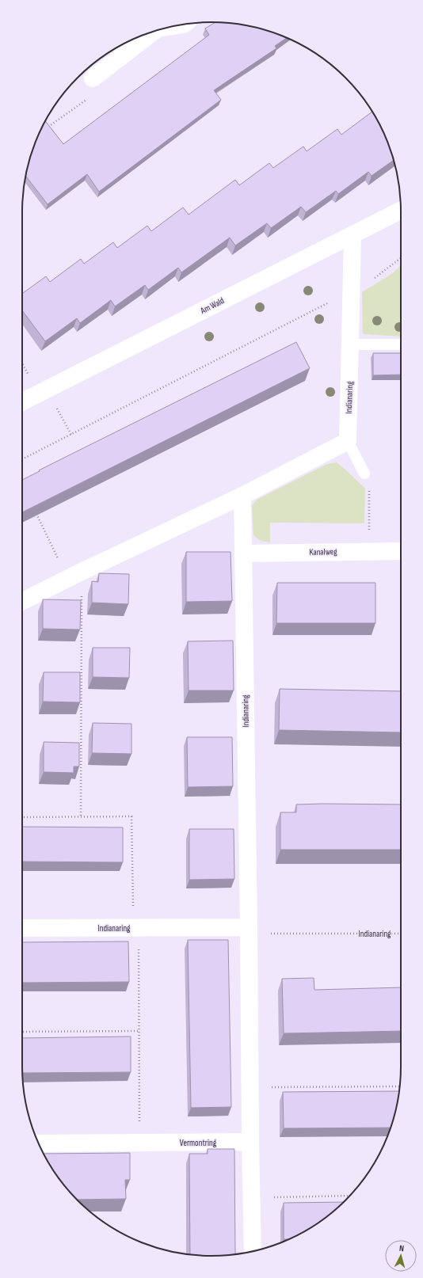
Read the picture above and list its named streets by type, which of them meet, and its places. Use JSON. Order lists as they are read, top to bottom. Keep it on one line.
{"streets":{"street":["Am Wald","Indianaring","Kanalweg","Vermontring"]},"crossings":[["Am Wald","Indianaring"],["Indianaring","Kanalweg"],["Indianaring","Vermontring"]],"north":"top"}
